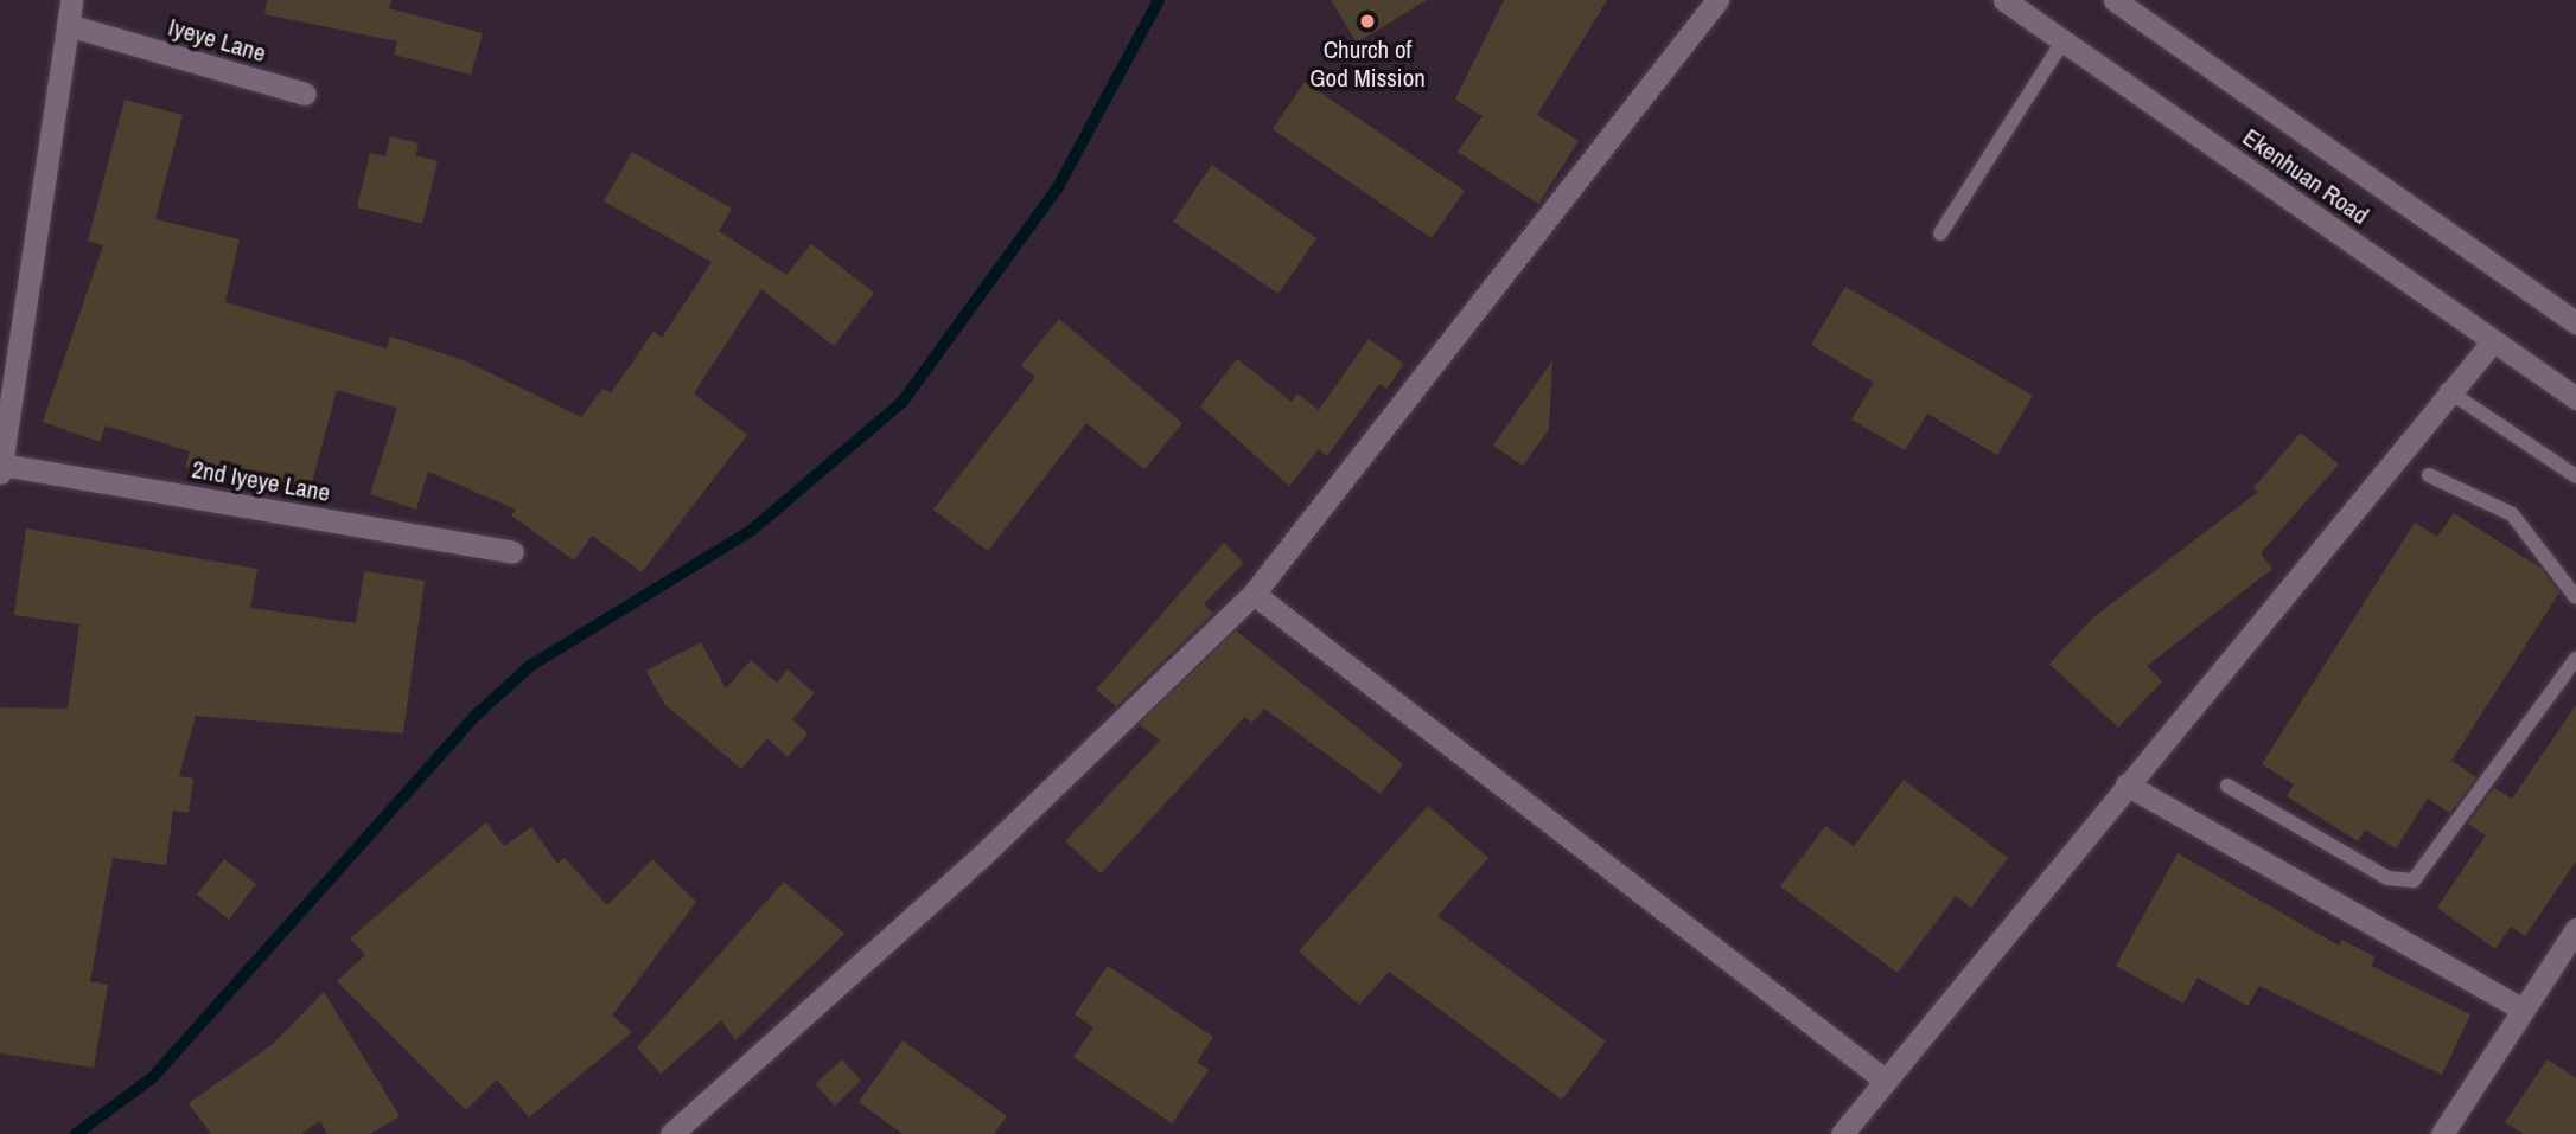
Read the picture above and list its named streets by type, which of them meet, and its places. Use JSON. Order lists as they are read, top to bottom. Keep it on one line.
{"streets":{"street":["Iyeye Lane","Ekenhuan Road","2nd Iyeye Lane"]},"places":["Church of God Mission"]}
